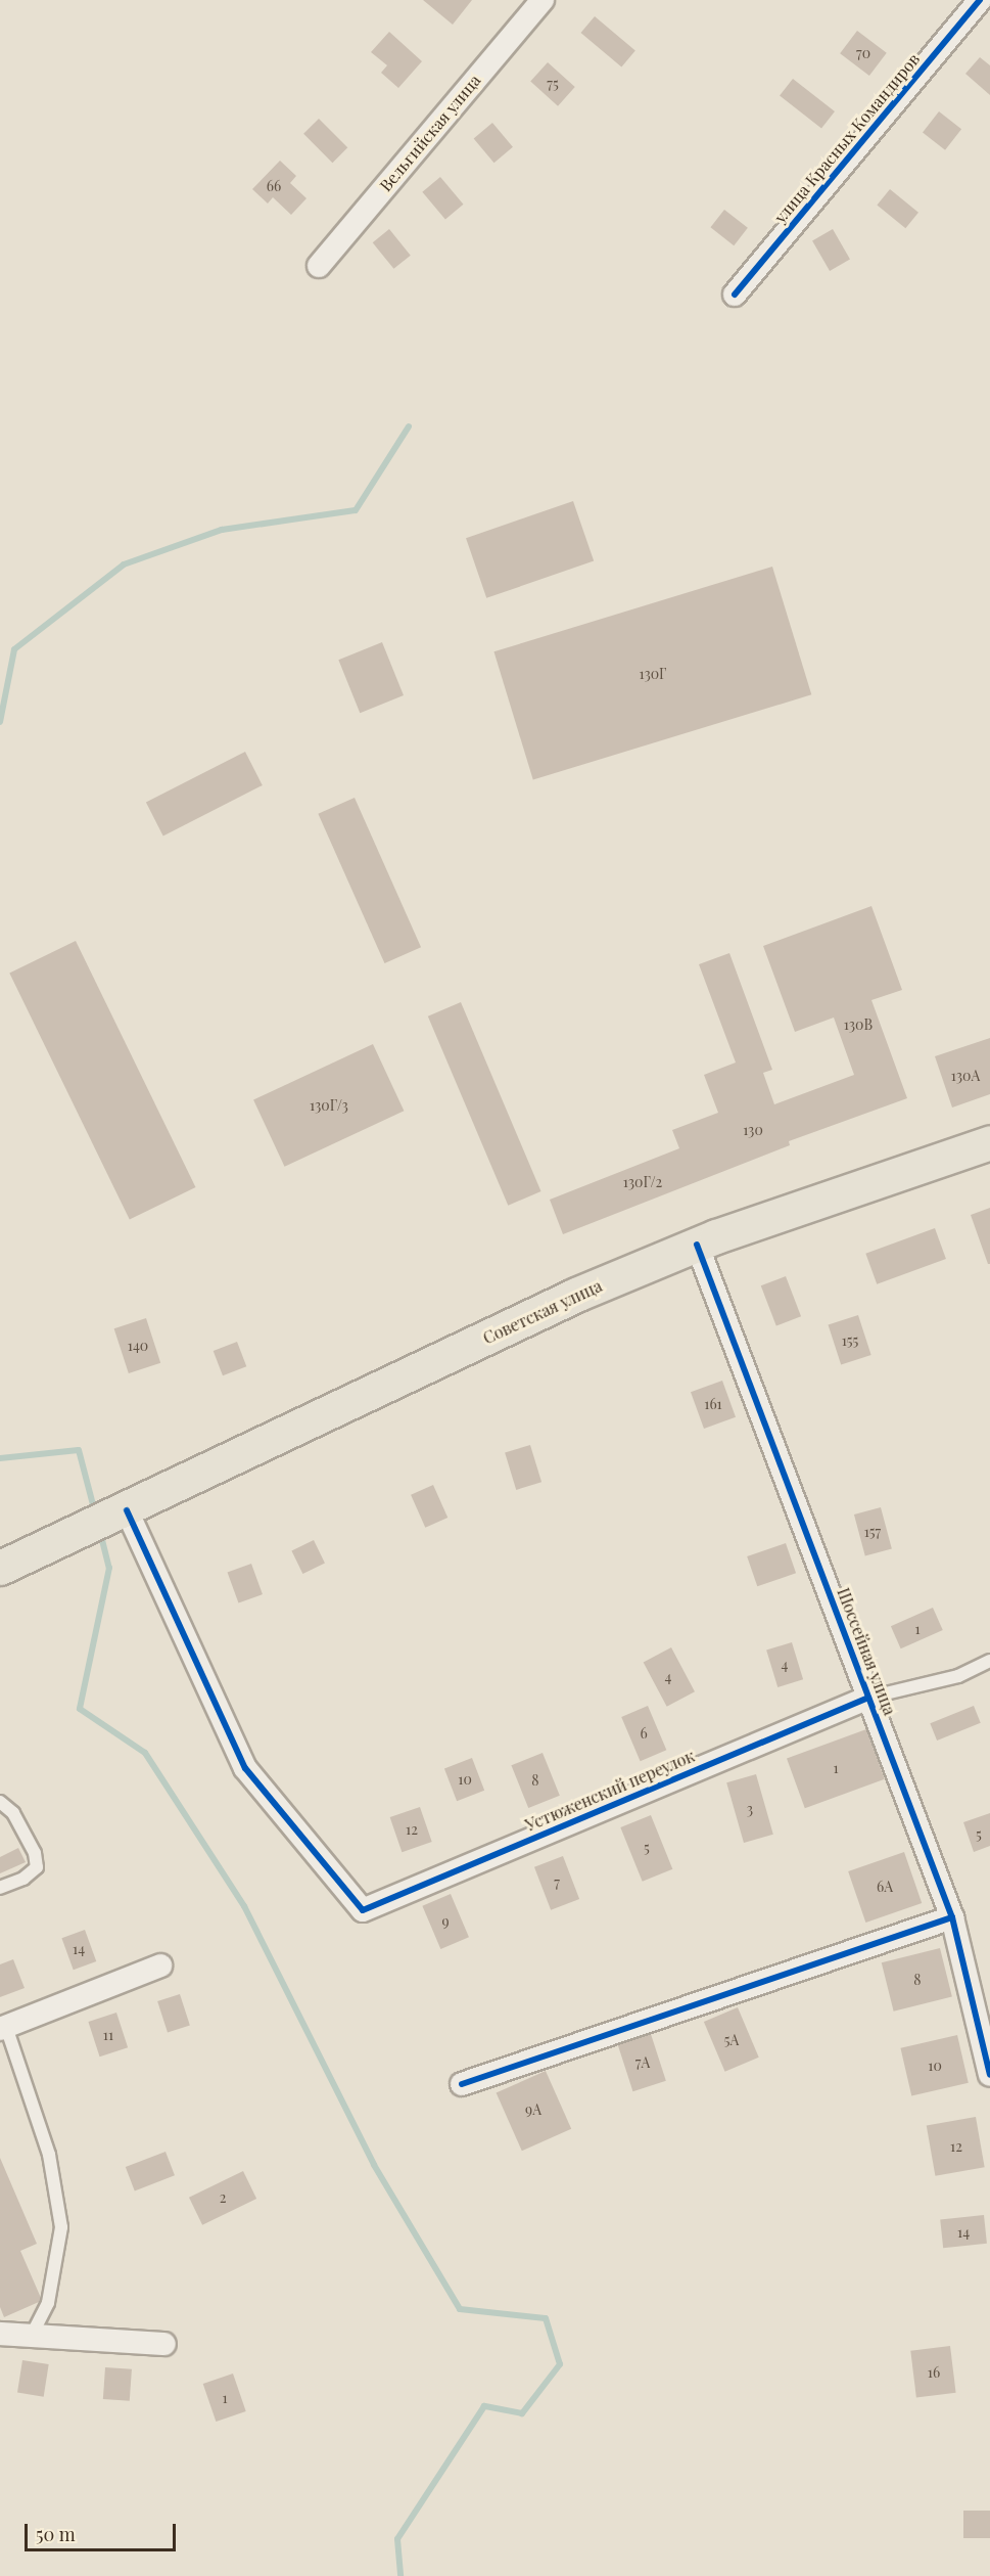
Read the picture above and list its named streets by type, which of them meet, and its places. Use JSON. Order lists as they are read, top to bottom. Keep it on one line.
{"streets":{"main road":["Советская улица"],"street":["Вельгийская улица","улица Красных Командиров","Шоссейная улица","Устюженский переулок"]},"crossings":[["Советская улица","Шоссейная улица"],["Советская улица","Устюженский переулок"],["Шоссейная улица","Устюженский переулок"]],"house_numbers":["70","75","66","130Г","130В","130А","130Г/3","130","130Г/2","155","140","161","157","1","4","4","6","1","10","8","3","12","5","5","7","6А","9","14","8","11","5А","7А","10","9А","12","2","14","16","1"],"scale_bar":"50 m"}
